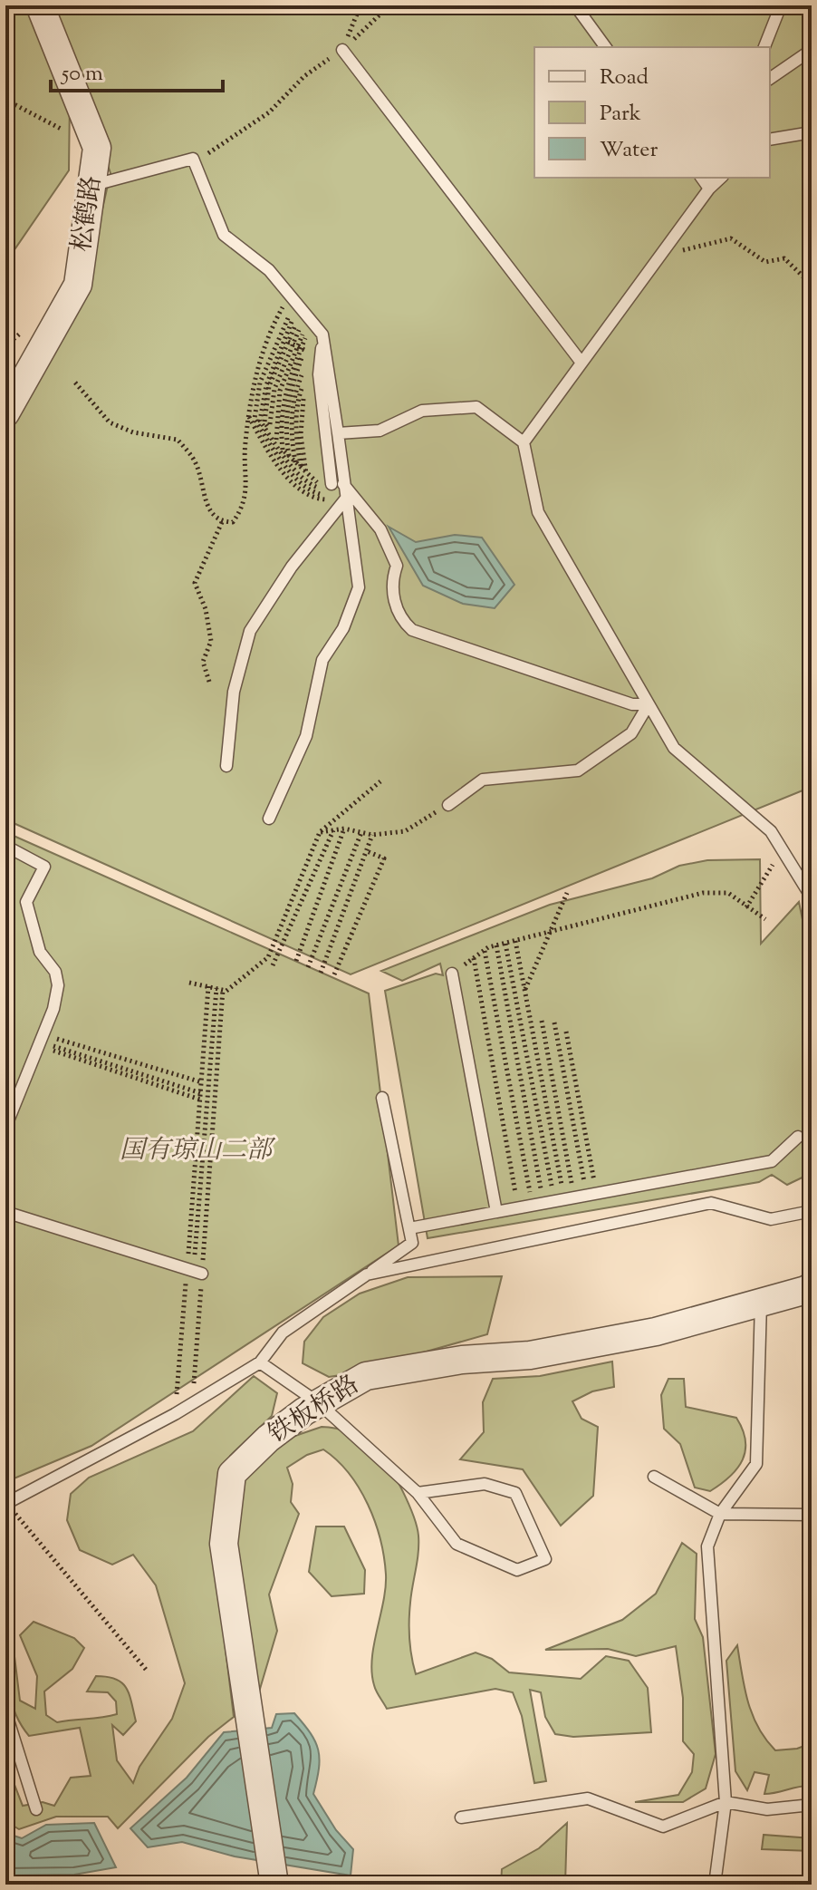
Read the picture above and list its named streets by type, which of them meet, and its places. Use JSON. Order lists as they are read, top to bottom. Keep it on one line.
{"streets":{"street":["松鹤路","铁板桥路"]},"parks":["国有琼山二部"],"legend":["Road","Park","Water"],"scale_bar":"50 m"}
